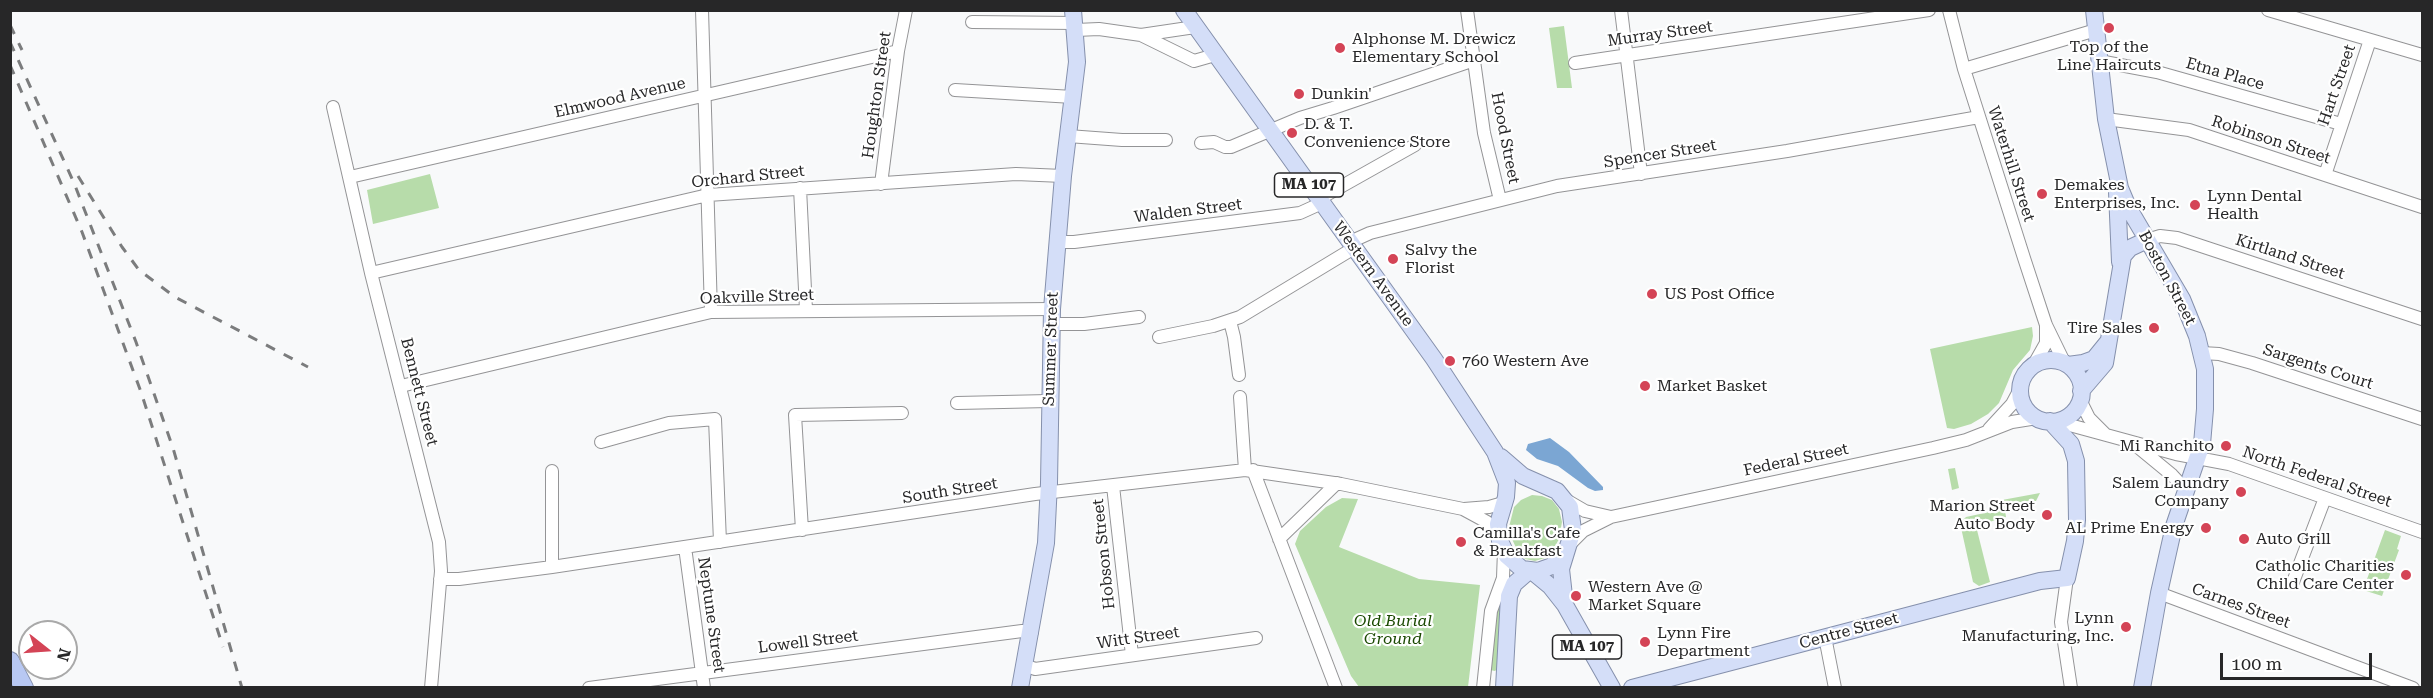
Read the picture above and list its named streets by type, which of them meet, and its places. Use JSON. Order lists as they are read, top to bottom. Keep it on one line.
{"streets":{"main road":["MA 107","Western Avenue","Boston Street","Summer Street","Centre Street"],"street":["Murray Street","Etna Place","Hart Street","Houghton Street","Elmwood Avenue","Hood Street","Robinson Street","Spencer Street","Waterhill Street","Orchard Street","Walden Street","Kirtland Street","Oakville Street","Sargents Court","Bennett Street","Federal Street","North Federal Street","South Street","Hobson Street","Carnes Street","Neptune Street","Witt Street","Lowell Street"]},"crossings":[["Etna Place","Hart Street"],["Etna Place","Boston Street"],["Hart Street","Robinson Street"],["Houghton Street","Elmwood Avenue"],["Houghton Street","Orchard Street"],["Elmwood Avenue","Bennett Street"],["Hood Street","Spencer Street"],["Robinson Street","Boston Street"],["Spencer Street","Waterhill Street"],["Spencer Street","Western Avenue"],["Waterhill Street","Federal Street"],["Orchard Street","Summer Street"],["Orchard Street","Bennett Street"],["MA 107","Western Avenue"],["MA 107","Federal Street"],["MA 107","South Street"],["Walden Street","Western Avenue"],["Walden Street","Summer Street"],["Kirtland Street","Boston Street"],["Western Avenue","Federal Street"],["Western Avenue","South Street"],["Boston Street","Sargents Court"],["Boston Street","Federal Street"],["Boston Street","North Federal Street"],["Boston Street","Carnes Street"],["Oakville Street","Summer Street"],["Oakville Street","Bennett Street"],["Summer Street","South Street"],["Summer Street","Witt Street"],["Summer Street","Lowell Street"],["Bennett Street","South Street"],["Federal Street","North Federal Street"],["Federal Street","South Street"],["South Street","Hobson Street"],["South Street","Neptune Street"],["Hobson Street","Witt Street"],["Neptune Street","Lowell Street"]],"parks":["Old Burial Ground"],"places":["Top of the Line Haircuts","Alphonse M. Drewicz Elementary School","Dunkin'","D. & T. Convenience Store","Demakes Enterprises, Inc.","Lynn Dental Health","Salvy the Florist","US Post Office","Tire Sales","760 Western Ave","Market Basket","Mi Ranchito","Salem Laundry Company","Marion Street Auto Body","AL Prime Energy","Auto Grill","Camilla's Cafe & Breakfast","Catholic Charities Child Care Center","Western Ave @ Market Square","Lynn Manufacturing, Inc.","Lynn Fire Department"],"scale_bar":"100 m","north":"right"}
